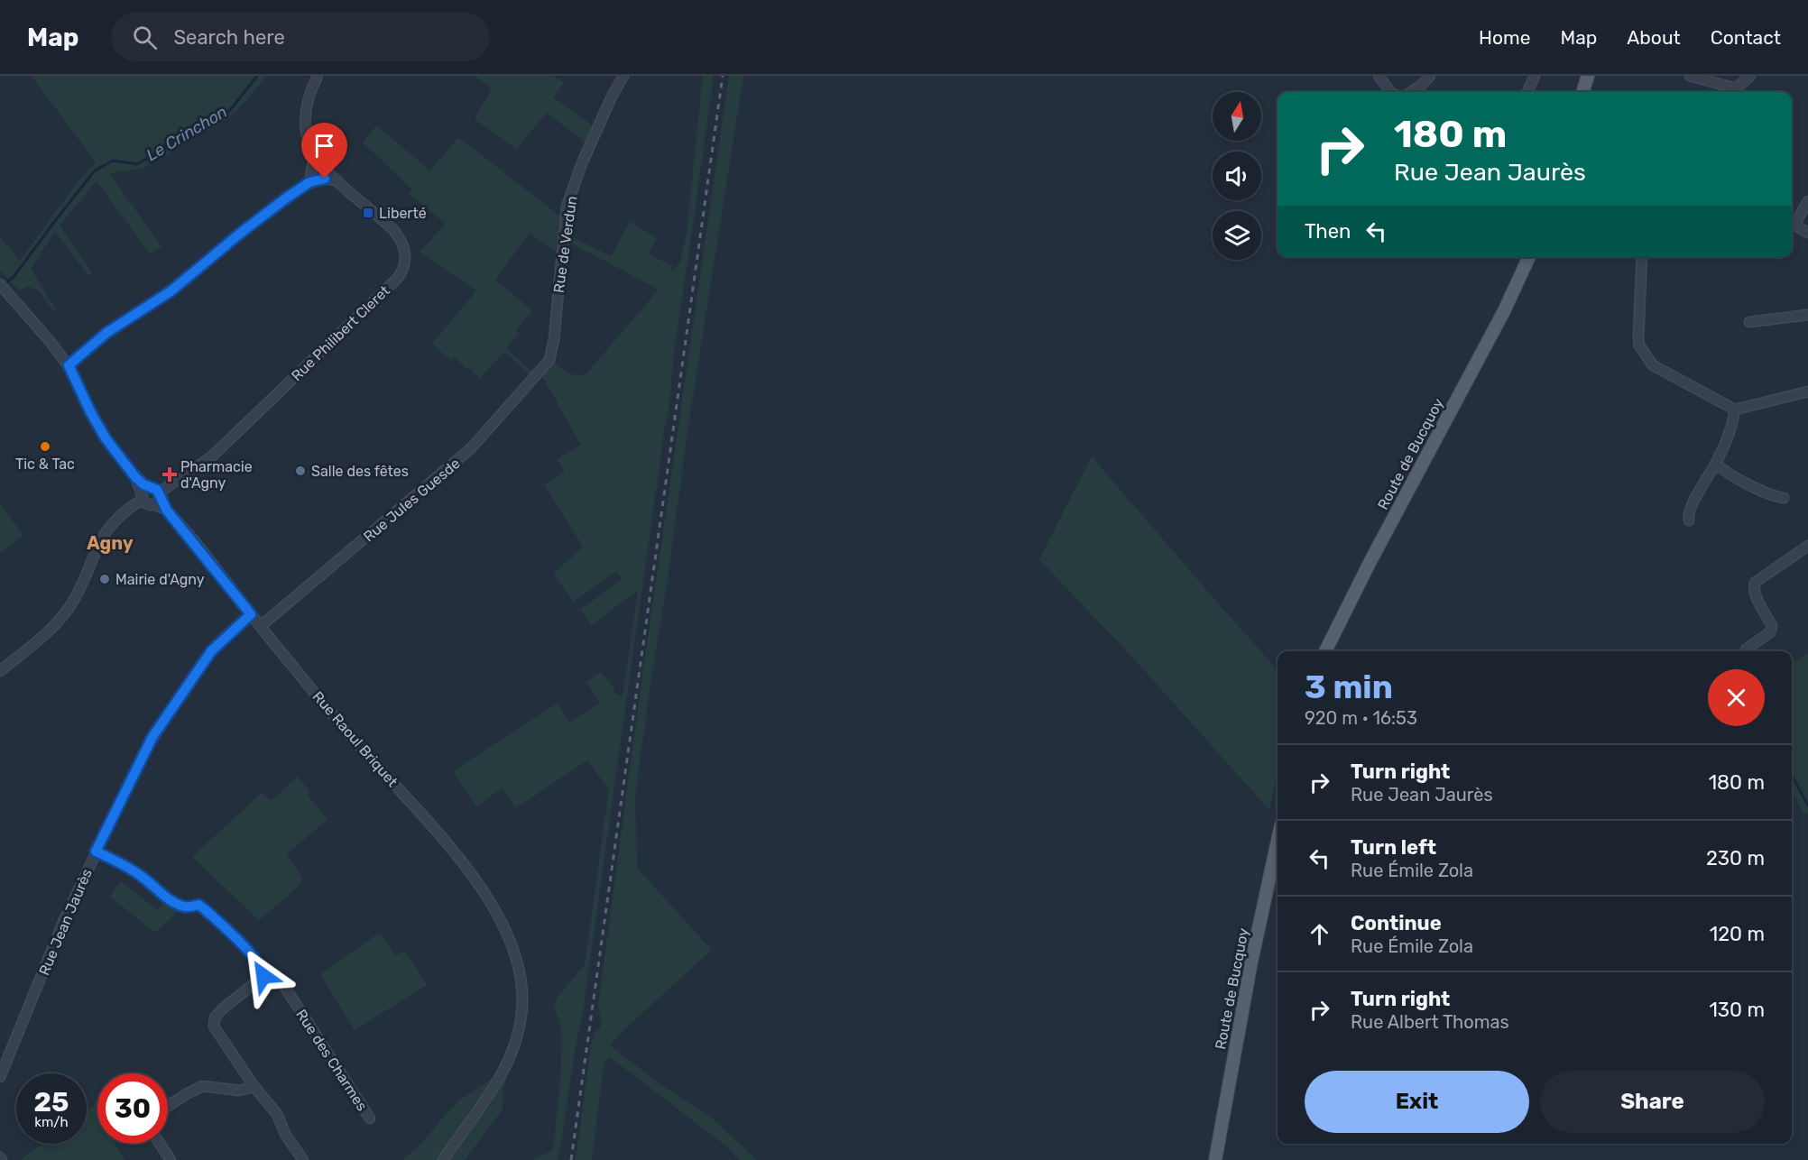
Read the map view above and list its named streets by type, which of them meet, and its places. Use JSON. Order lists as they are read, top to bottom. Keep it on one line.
{"streets":{"main road":["Route de Bucquoy"],"street":["Rue de Verdun","Rue Philibert Cleret","Rue Jules Guesde","Rue Raoul Briquet","Rue Jean Jaurès","Rue des Charmes"]},"crossings":[["Rue de Verdun","Rue Jules Guesde"],["Rue Philibert Cleret","Rue Raoul Briquet"],["Rue Jules Guesde","Rue Raoul Briquet"],["Rue Raoul Briquet","Rue Jean Jaurès"]],"districts":["Agny"],"water":["Le Crinchon"],"places":{"transit":["Liberté"],"other":["Tic & Tac","Salle des fêtes","Mairie d'Agny"],"health":["Pharmacie d'Agny"]},"north":"top","page":{"header":"Map","search":"Search here","nav":["Home","Map","About","Contact"],"turn":["180 m","Rue Jean Jaurès"],"then":"Then","heading":["3 min","920 m · 16:53"],"list":[{"name":"Turn right","note":"Rue Jean Jaurès","value":"180 m"},{"name":"Turn left","note":"Rue Émile Zola","value":"230 m"},{"name":"Continue","note":"Rue Émile Zola","value":"120 m"},{"name":"Turn right","note":"Rue Albert Thomas","value":"130 m"}],"buttons":["Exit","Share"],"speed":"25 km/h","limit":"30"}}
